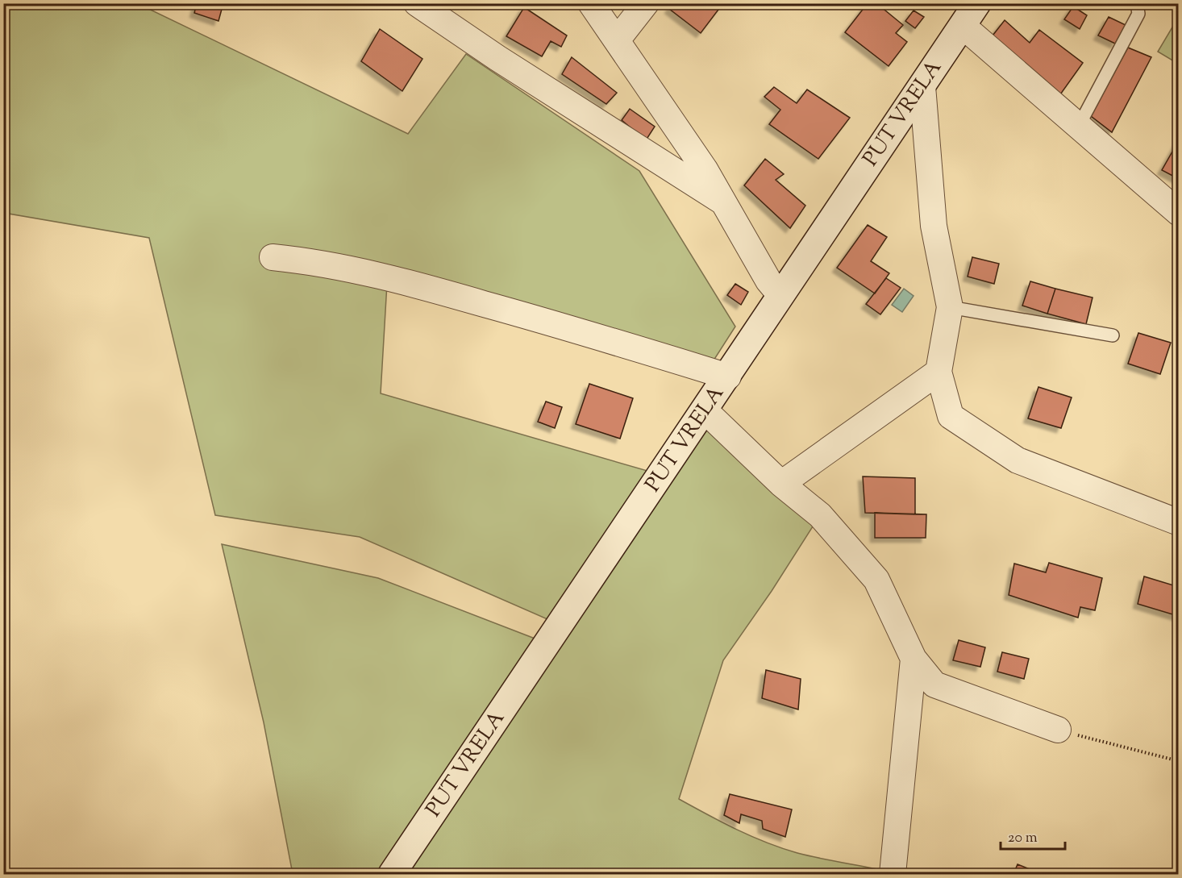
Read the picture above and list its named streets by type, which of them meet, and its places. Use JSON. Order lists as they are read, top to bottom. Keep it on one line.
{"streets":{"main road":["PUT VRELA"]},"scale_bar":"20 m"}
